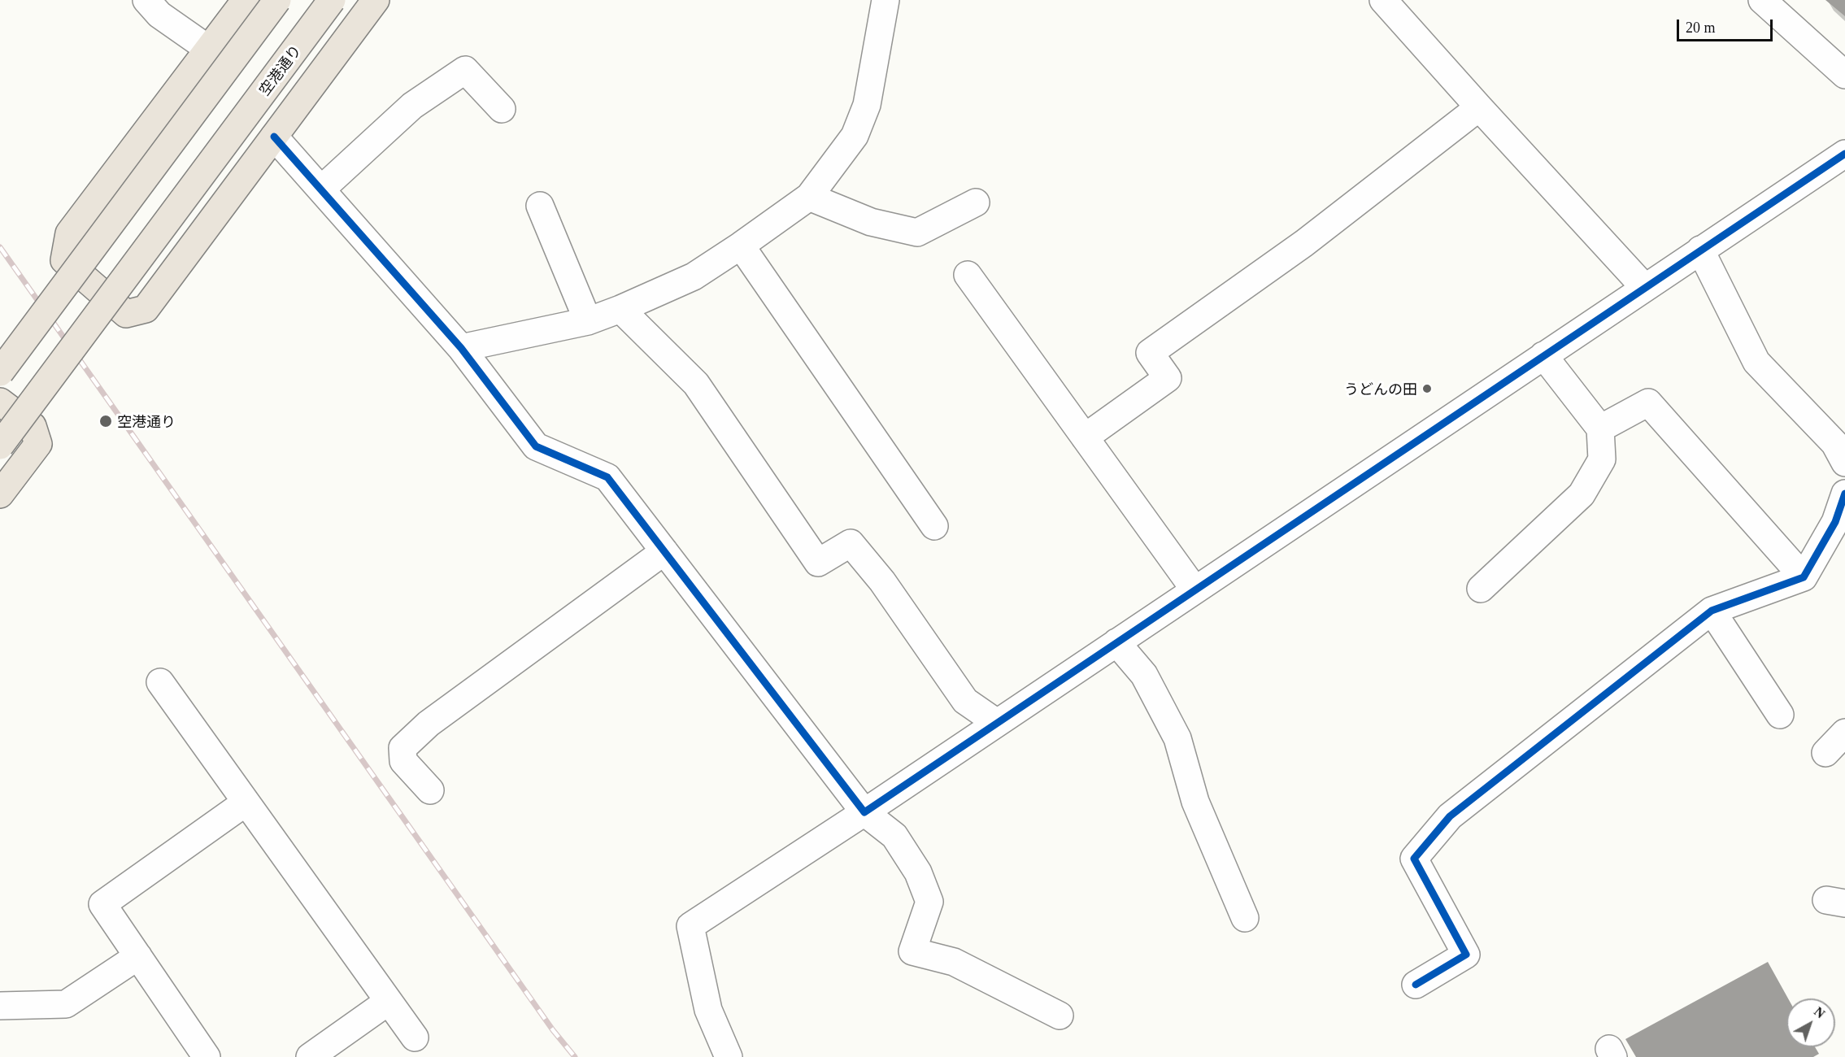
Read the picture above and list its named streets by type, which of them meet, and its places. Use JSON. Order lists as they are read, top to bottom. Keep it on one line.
{"streets":{"highway":["空港通り"]},"places":["うどんの田","空港通り"],"scale_bar":"20 m","north":"top right"}
